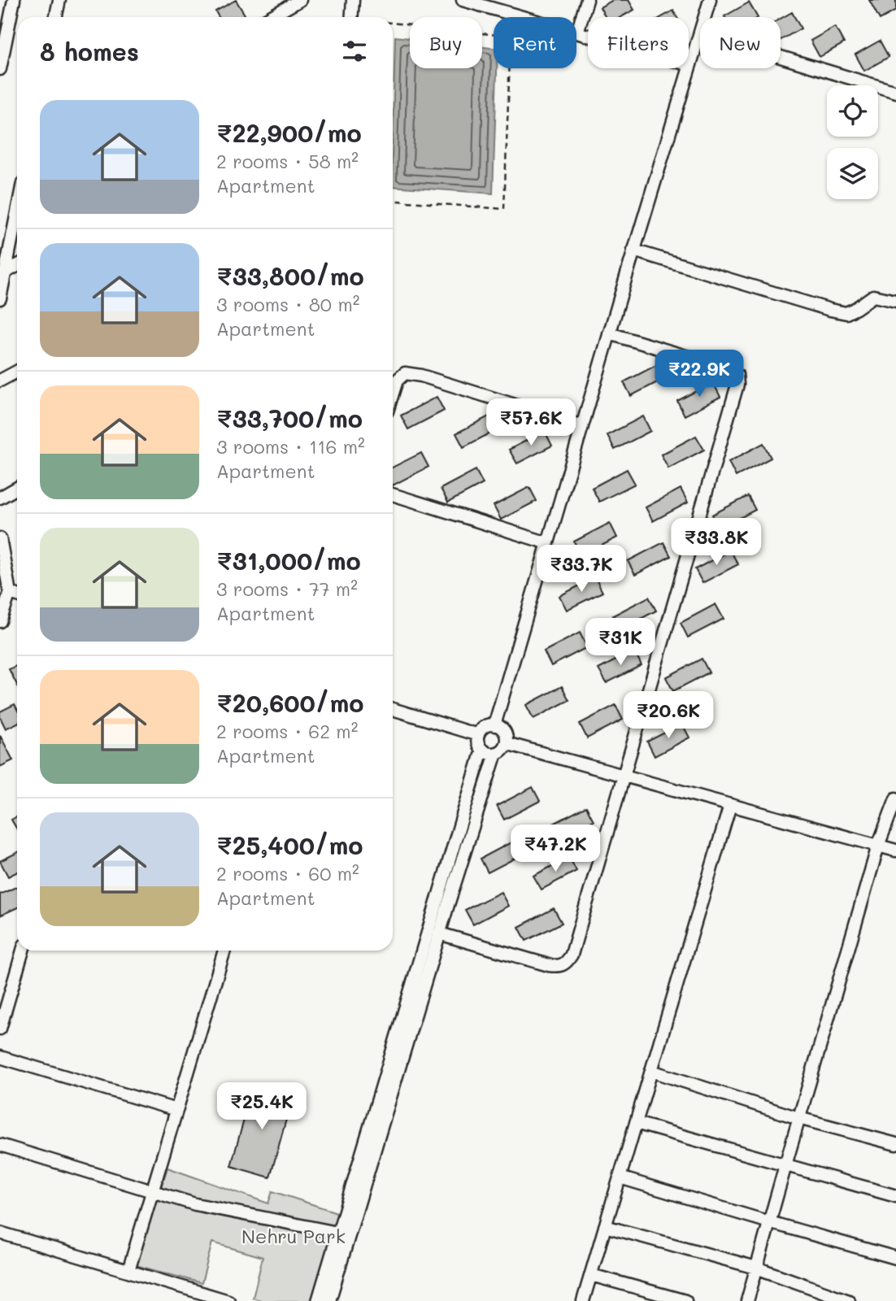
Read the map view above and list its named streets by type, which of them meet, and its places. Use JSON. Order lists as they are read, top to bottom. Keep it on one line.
{"parks":["Nehru Park"],"page":{"chip":["Buy","Rent","Filters","New"],"heading":"8 homes","list":[{"name":"₹22,900/mo","note":"2 rooms · 58 m² · Apartment"},{"name":"₹33,800/mo","note":"3 rooms · 80 m² · Apartment"},{"name":"₹33,700/mo","note":"3 rooms · 116 m² · Apartment"},{"name":"₹31,000/mo","note":"3 rooms · 77 m² · Apartment"},{"name":"₹20,600/mo","note":"2 rooms · 62 m² · Apartment"},{"name":"₹25,400/mo","note":"2 rooms · 60 m² · Apartment"}],"price":["₹22.9K","₹57.6K","₹33.8K","₹33.7K","₹31K","₹20.6K","₹47.2K","₹25.4K"]}}
